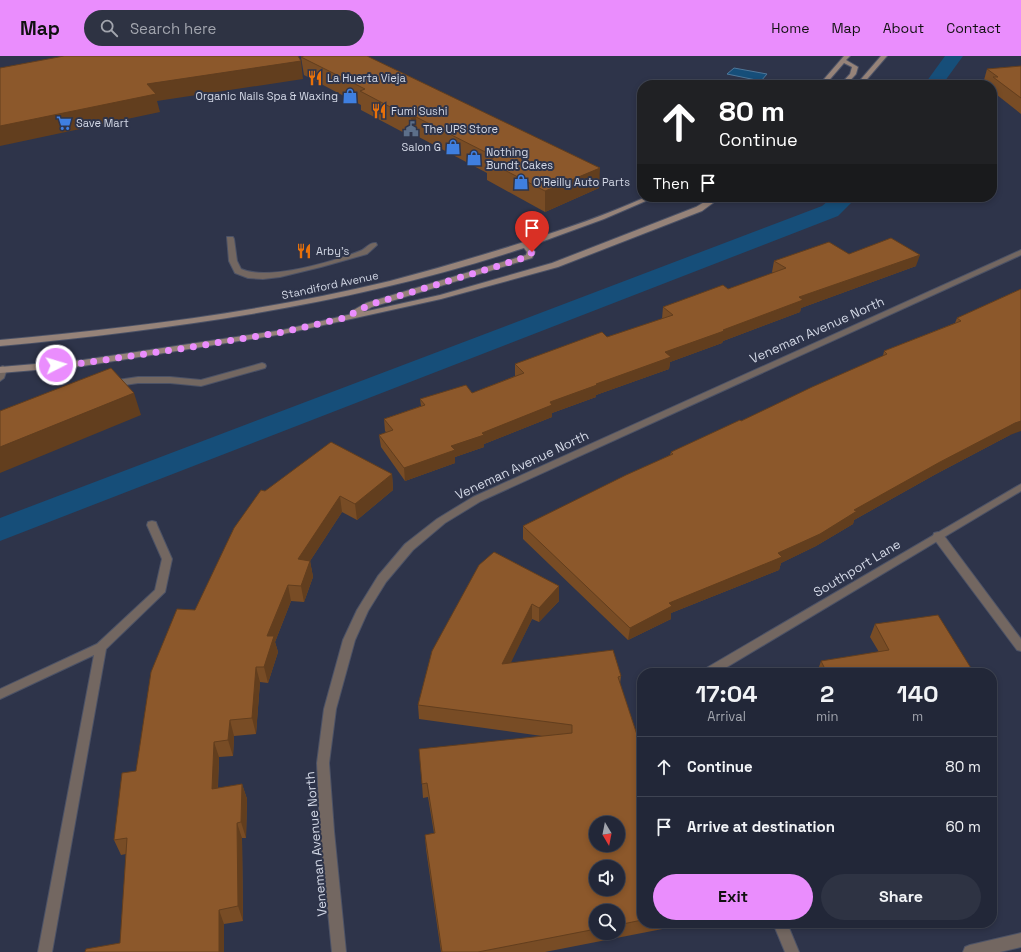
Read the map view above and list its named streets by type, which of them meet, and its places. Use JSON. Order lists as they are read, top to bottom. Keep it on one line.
{"streets":{"main road":["Standiford Avenue"],"street":["Veneman Avenue North","Southport Lane"]},"places":{"restaurant":["La Huerta Vieja","Fumi Sushi","Arby's"],"shop":["Organic Nails Spa & Waxing","Salon G","Nothing Bundt Cakes","O'Reilly Auto Parts"],"supermarket":["Save Mart"],"public building":["The UPS Store"]},"north":"bottom","page":{"header":"Map","search":"Search here","nav":["Home","Map","About","Contact"],"turn":["80 m","Continue"],"then":"Then","eta":["17:04","Arrival","2","min","140","m"],"list":[{"name":"Continue","value":"80 m"},{"name":"Arrive at destination","value":"60 m"}],"buttons":["Exit","Share"]}}
